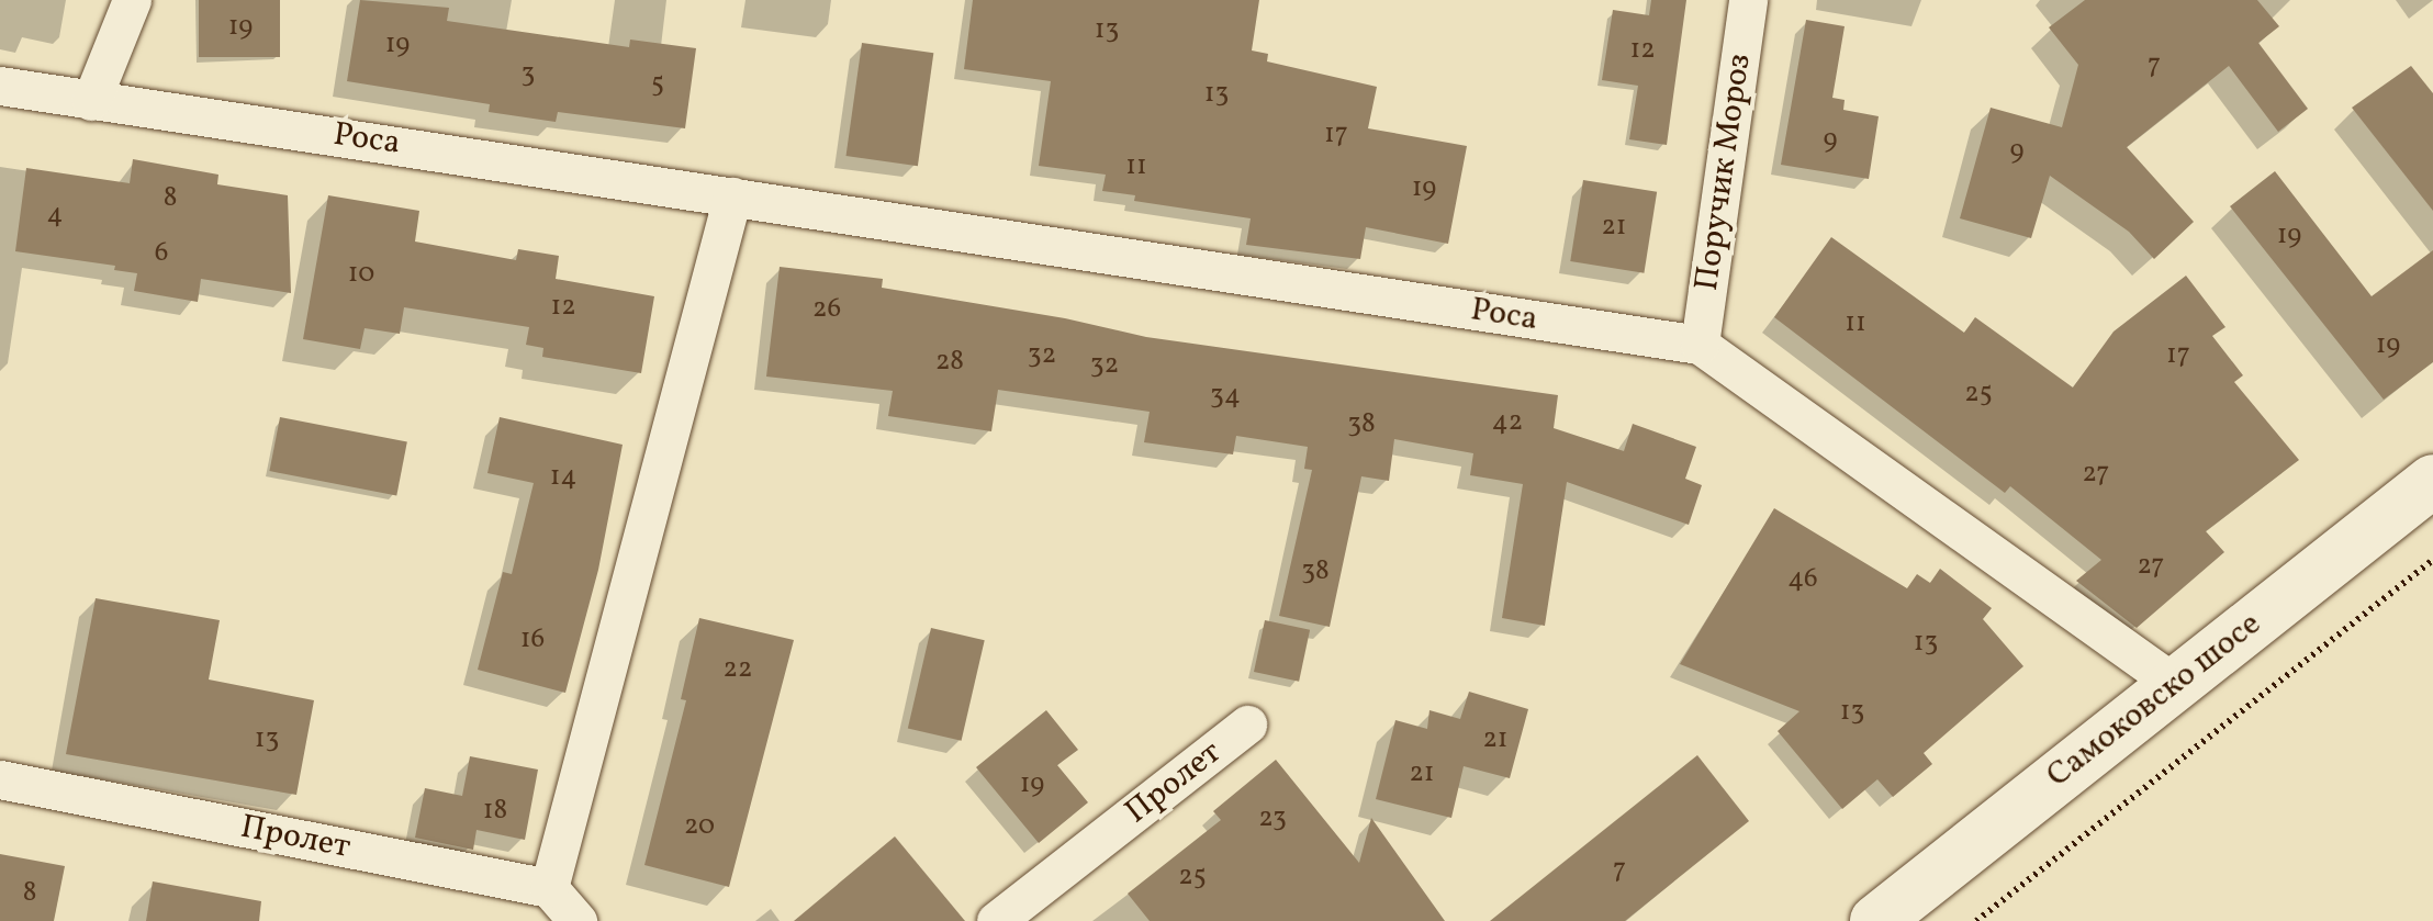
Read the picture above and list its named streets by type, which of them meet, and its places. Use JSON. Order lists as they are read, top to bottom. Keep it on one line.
{"streets":{"main road":["Самоковско шосе"],"street":["Роса","Поручик Мороз","Пролет"]},"crossings":[["Роса","Поручик Мороз"],["Роса","Самоковско шосе"]],"house_numbers":["19","13","19","12","7","3","5","13","17","9","9","11","19","8","4","21","19","6","10","12","26","11","19","32","17","28","32","25","34","42","38","27","14","27","38","46","16","13","22","13","13","21","21","19","18","23","20","7","25","8"]}
